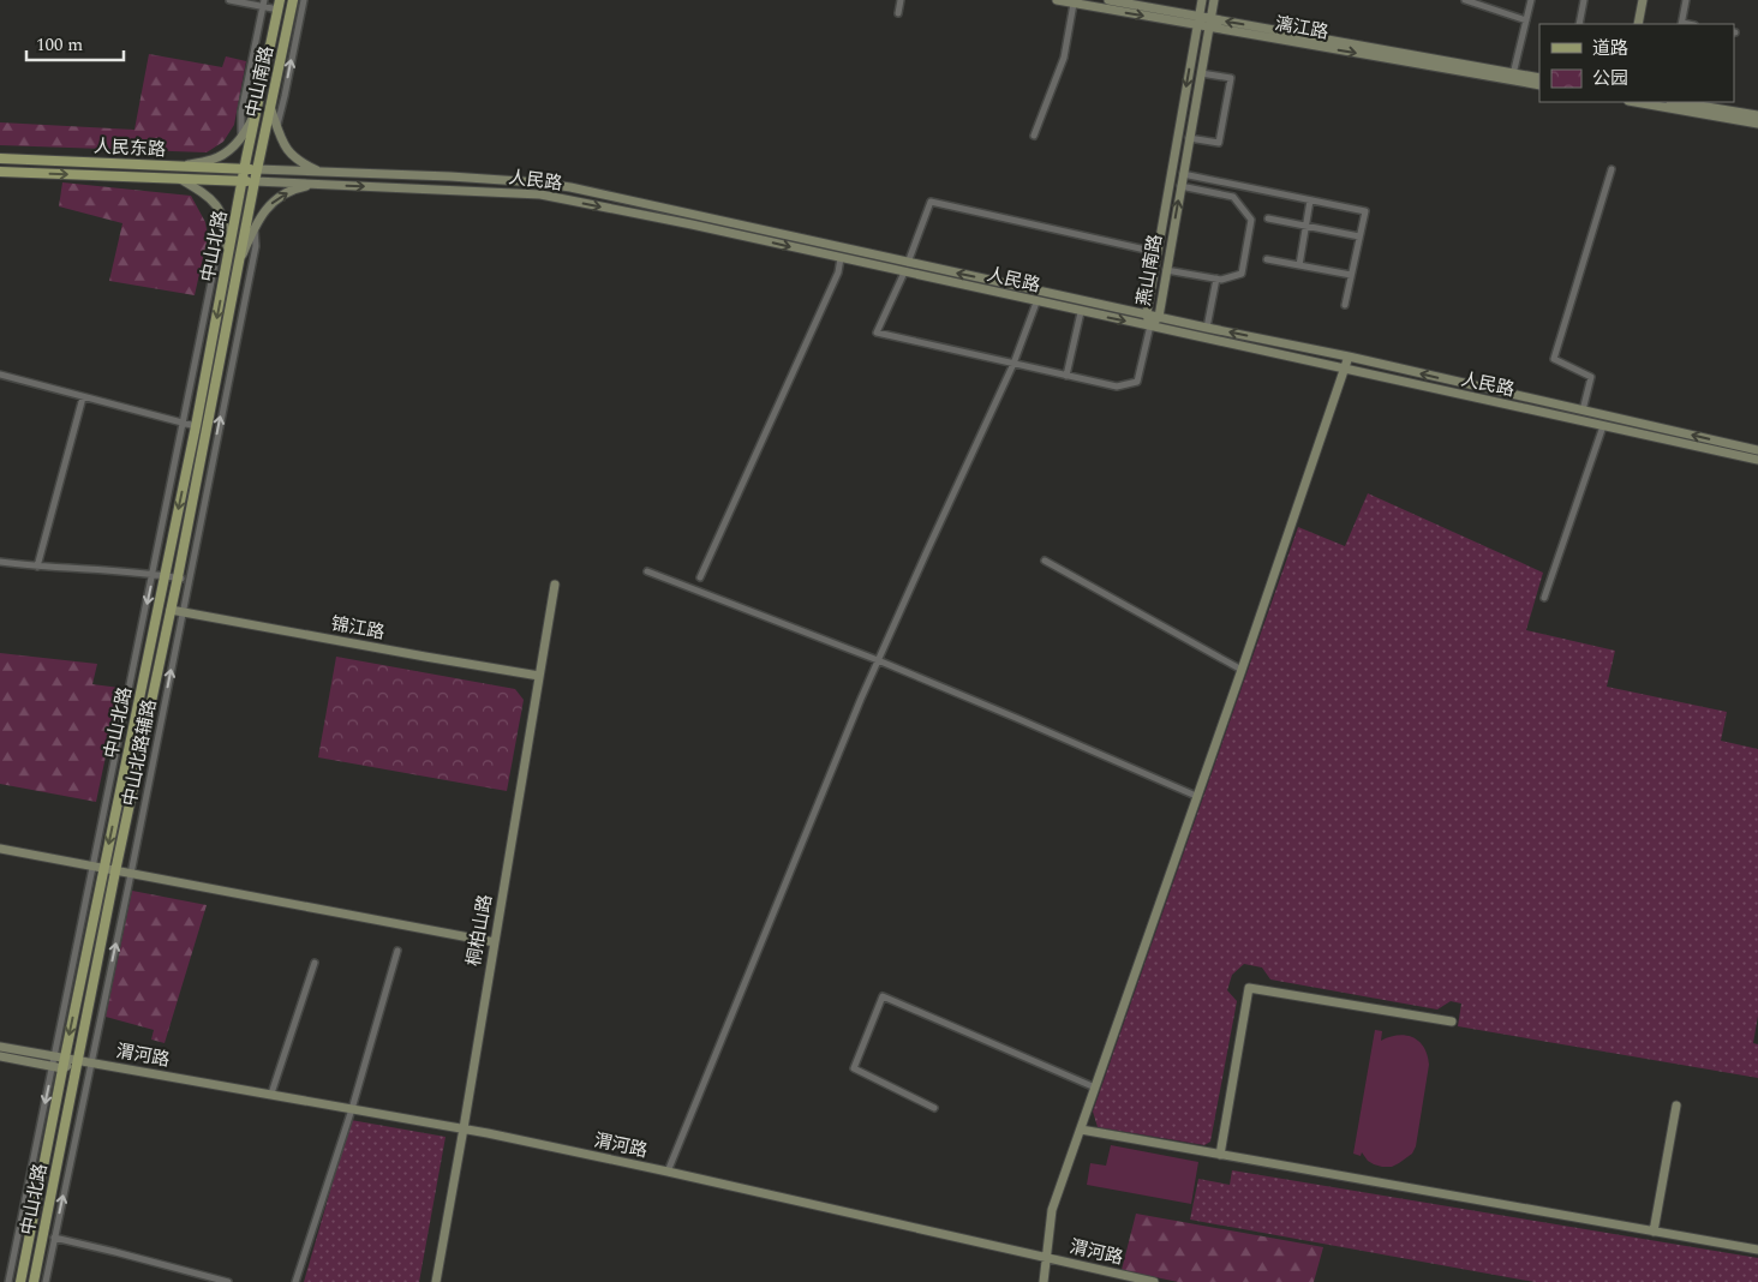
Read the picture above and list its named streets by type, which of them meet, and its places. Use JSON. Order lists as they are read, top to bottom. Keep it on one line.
{"streets":{"main road":["中山南路","人民东路","中山北路"],"street":["漓江路","人民路","燕山南路","锦江路","中山北路辅路","桐柏山路","渭河路"]},"crossings":[["漓江路","燕山南路"],["中山南路","人民东路"],["中山南路","人民路"],["中山南路","中山北路"],["人民东路","人民路"],["人民东路","中山北路"],["人民路","中山北路"],["人民路","燕山南路"],["中山北路","锦江路"],["中山北路","中山北路辅路"],["中山北路","渭河路"],["锦江路","中山北路辅路"],["锦江路","桐柏山路"],["中山北路辅路","渭河路"],["桐柏山路","渭河路"]],"legend":["道路","公园"],"scale_bar":"100 m"}
